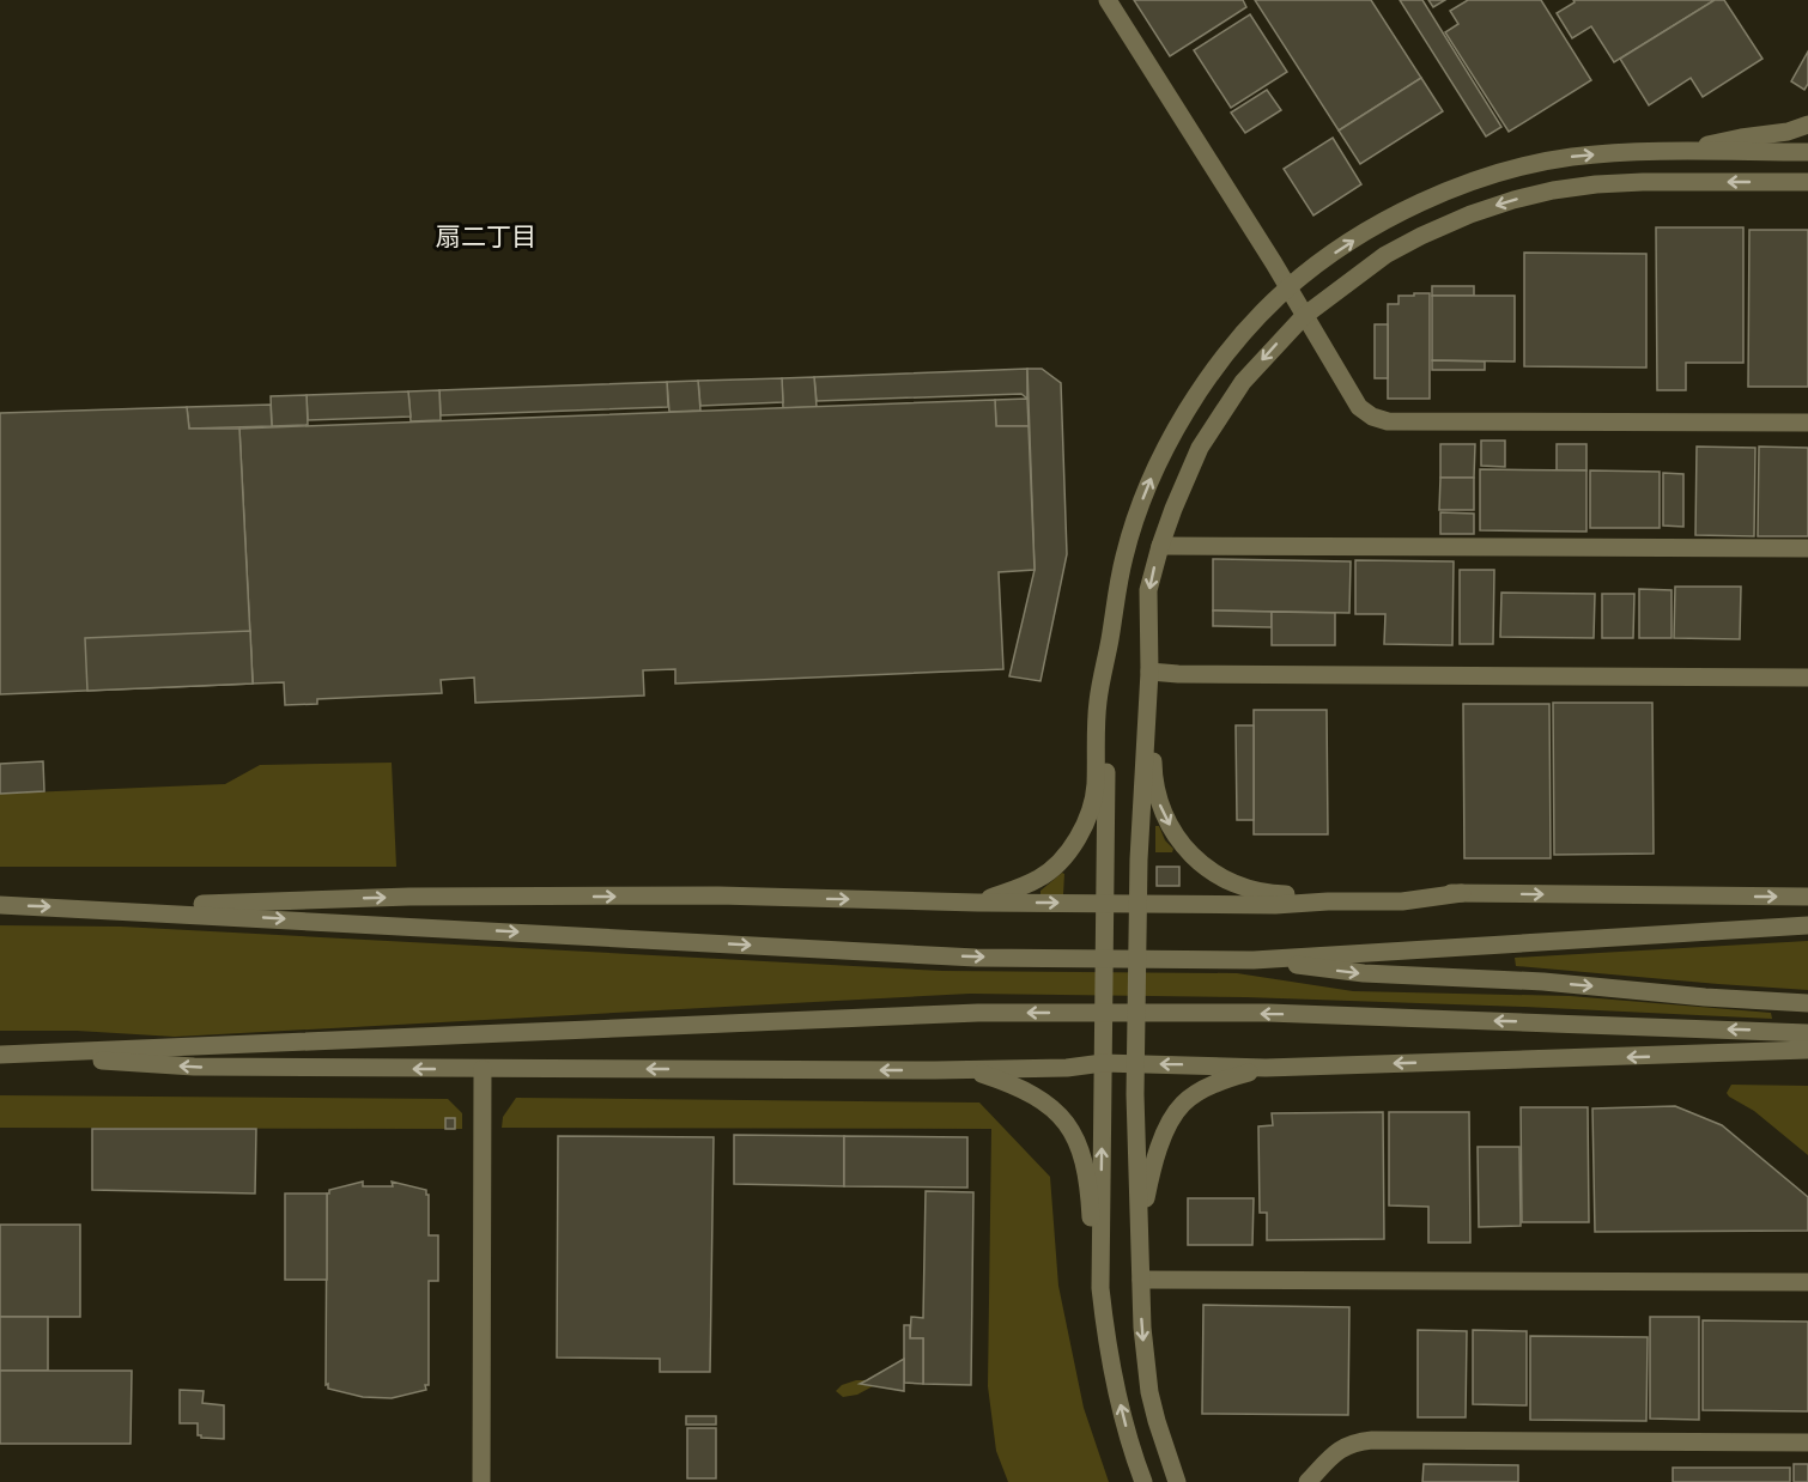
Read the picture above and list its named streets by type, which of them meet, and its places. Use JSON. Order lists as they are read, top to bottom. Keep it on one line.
{"districts":["扇二丁目"]}
